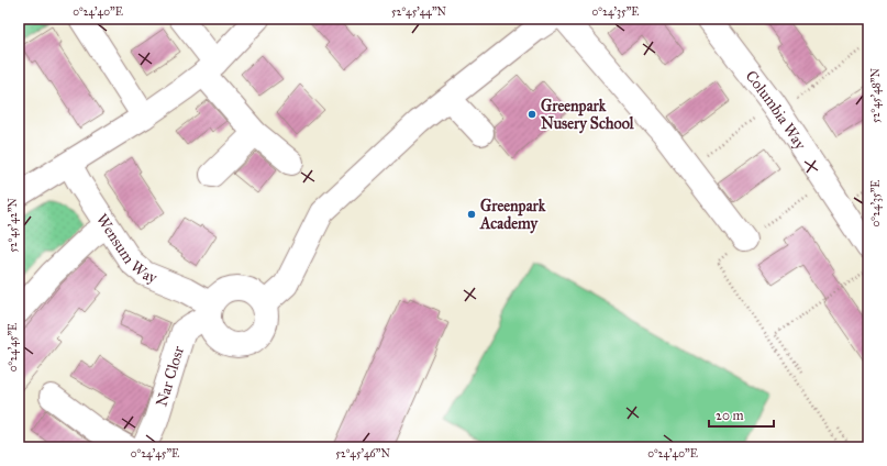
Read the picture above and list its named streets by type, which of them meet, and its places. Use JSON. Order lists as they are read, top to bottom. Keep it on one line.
{"streets":{"street":["Columbia Way","Wensum Way","Nar Closr"]},"crossings":[["Wensum Way","Nar Closr"]],"places":["Greenpark Nusery School","Greenpark Academy"],"scale_bar":"20 m","coordinates":["0°24'40\"E","52°45'44\"N","0°24'35\"E","52°45'48\"N","52°45'42\"N","0°24'45\"E","52°45'46\"N"]}
